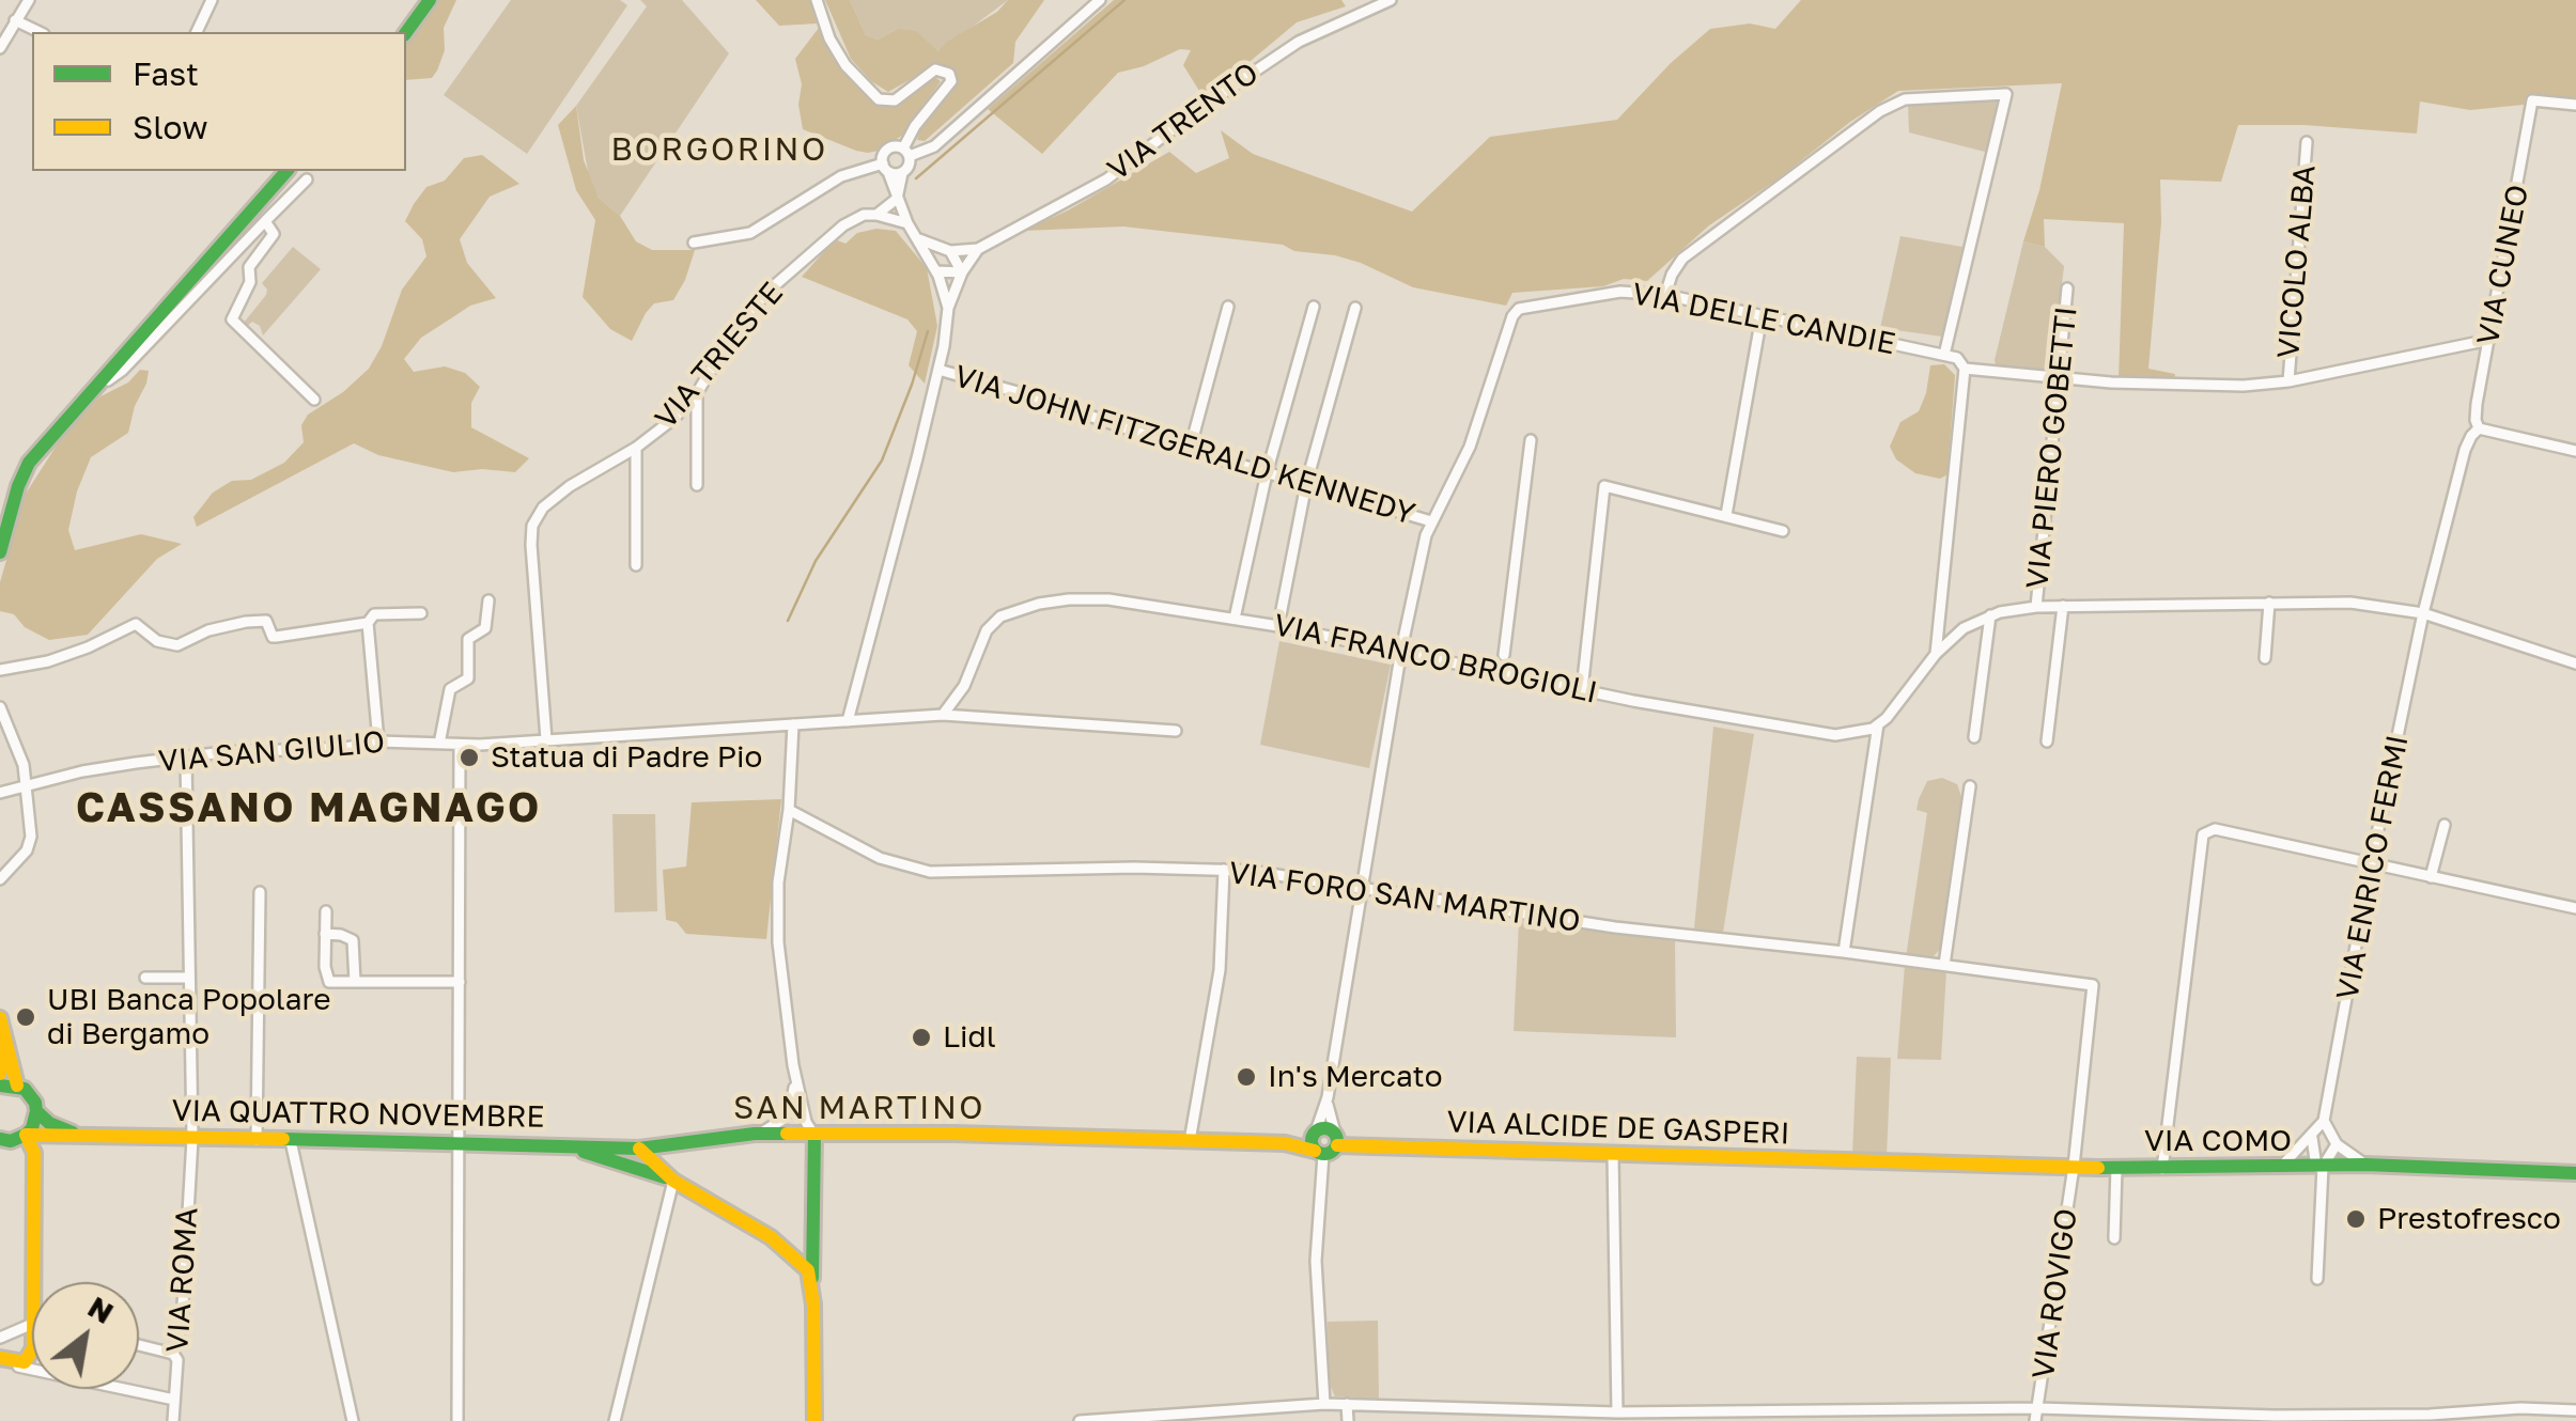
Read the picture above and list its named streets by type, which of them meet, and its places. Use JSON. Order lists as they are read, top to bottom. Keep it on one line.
{"streets":{"main road":["VIA QUATTRO NOVEMBRE","VIA ALCIDE DE GASPERI","VIA COMO"],"street":["VIA TRENTO","VICOLO ALBA","VIA CUNEO","VIA DELLE CANDIE","VIA TRIESTE","VIA JOHN FITZGERALD KENNEDY","VIA PIERO GOBETTI","VIA FRANCO BROGIOLI","VIA SAN GIULIO","VIA ENRICO FERMI","VIA FORO SAN MARTINO","VIA ROMA","VIA ROVIGO"]},"crossings":[["VIA TRENTO","VIA TRIESTE"],["VIA TRENTO","VIA JOHN FITZGERALD KENNEDY"],["VIA TRENTO","VIA SAN GIULIO"],["VIA CUNEO","VIA ENRICO FERMI"],["VIA DELLE CANDIE","VIA JOHN FITZGERALD KENNEDY"],["VIA TRIESTE","VIA SAN GIULIO"],["VIA FRANCO BROGIOLI","VIA SAN GIULIO"],["VIA SAN GIULIO","VIA ROMA"],["VIA ENRICO FERMI","VIA COMO"],["VIA FORO SAN MARTINO","VIA ROVIGO"],["VIA QUATTRO NOVEMBRE","VIA ROMA"],["VIA ALCIDE DE GASPERI","VIA COMO"],["VIA COMO","VIA ROVIGO"]],"districts":["BORGORINO","CASSANO MAGNAGO","SAN MARTINO"],"places":["Statua di Padre Pio","UBI Banca Popolare di Bergamo","Lidl","In's Mercato","Prestofresco"],"legend":["Fast","Slow"],"north":"top right"}
